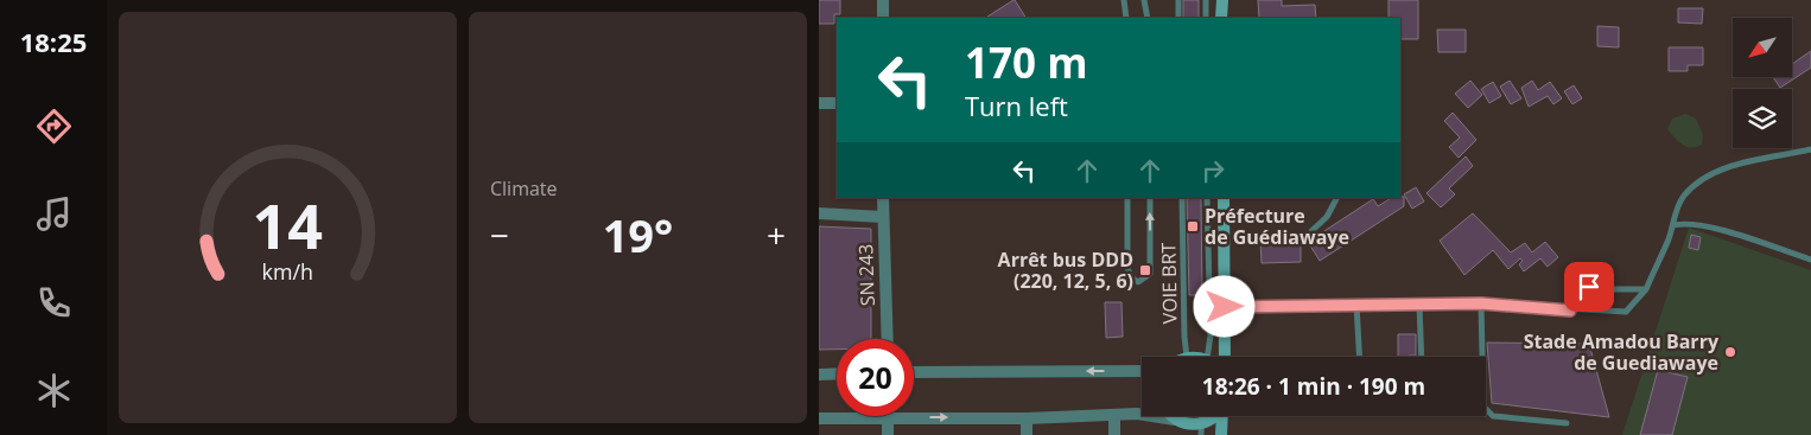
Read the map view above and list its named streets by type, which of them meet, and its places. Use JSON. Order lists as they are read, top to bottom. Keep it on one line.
{"streets":{"street":["SN 243"],"lane":["VOIE BRT"]},"places":{"transit":["Préfecture de Guédiawaye","Arrêt bus DDD (220, 12, 5, 6)"],"other":["Stade Amadou Barry de Guediawaye"]},"north":"bottom left","page":{"tabs":"18:25","tile":"Climate","turn":["170 m","Turn left"],"heat":["−","19°","+"],"limit":"20","trip":"18:26 · 1 min · 190 m","gauge":["14","km/h"]}}
